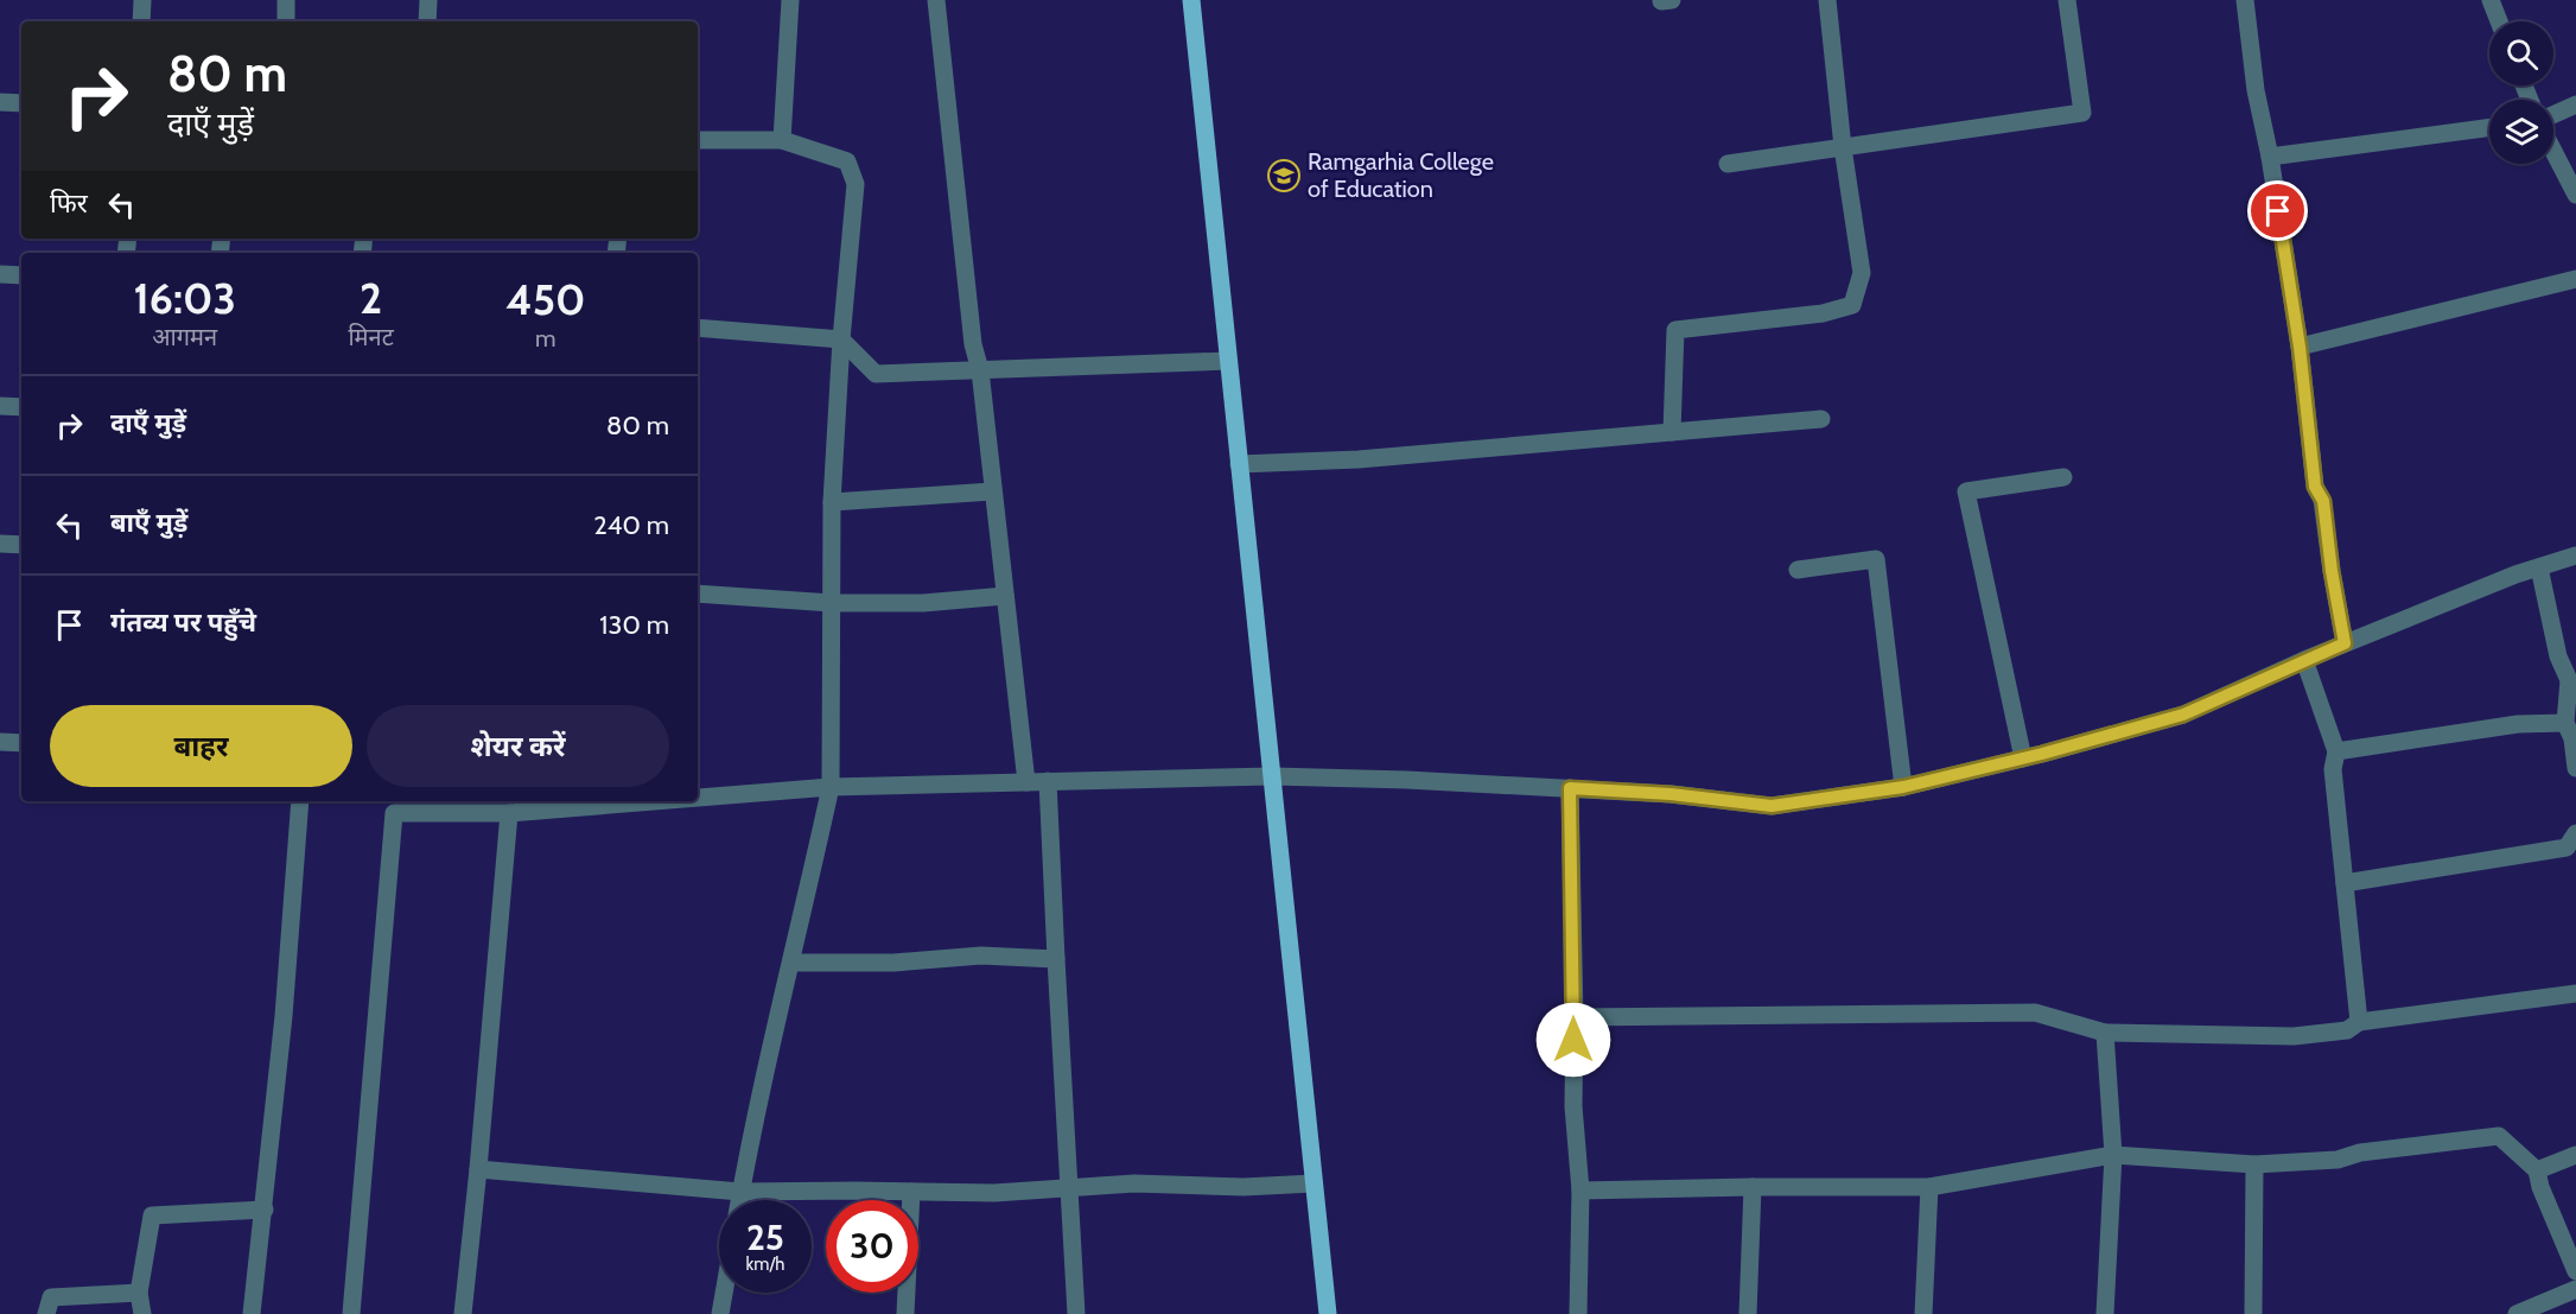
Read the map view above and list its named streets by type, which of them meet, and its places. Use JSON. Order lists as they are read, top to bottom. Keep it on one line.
{"places":{"school or university":["Ramgarhia College of Education"]},"page":{"turn":["80 m","दाएँ मुड़ें"],"then":"फिर","eta":["16:03","आगमन","2","मिनट","450","m"],"list":[{"name":"दाएँ मुड़ें","value":"80 m"},{"name":"बाएँ मुड़ें","value":"240 m"},{"name":"गंतव्य पर पहुँचे","value":"130 m"}],"buttons":["बाहर","शेयर करें"],"speed":"25 km/h","limit":"30"}}
